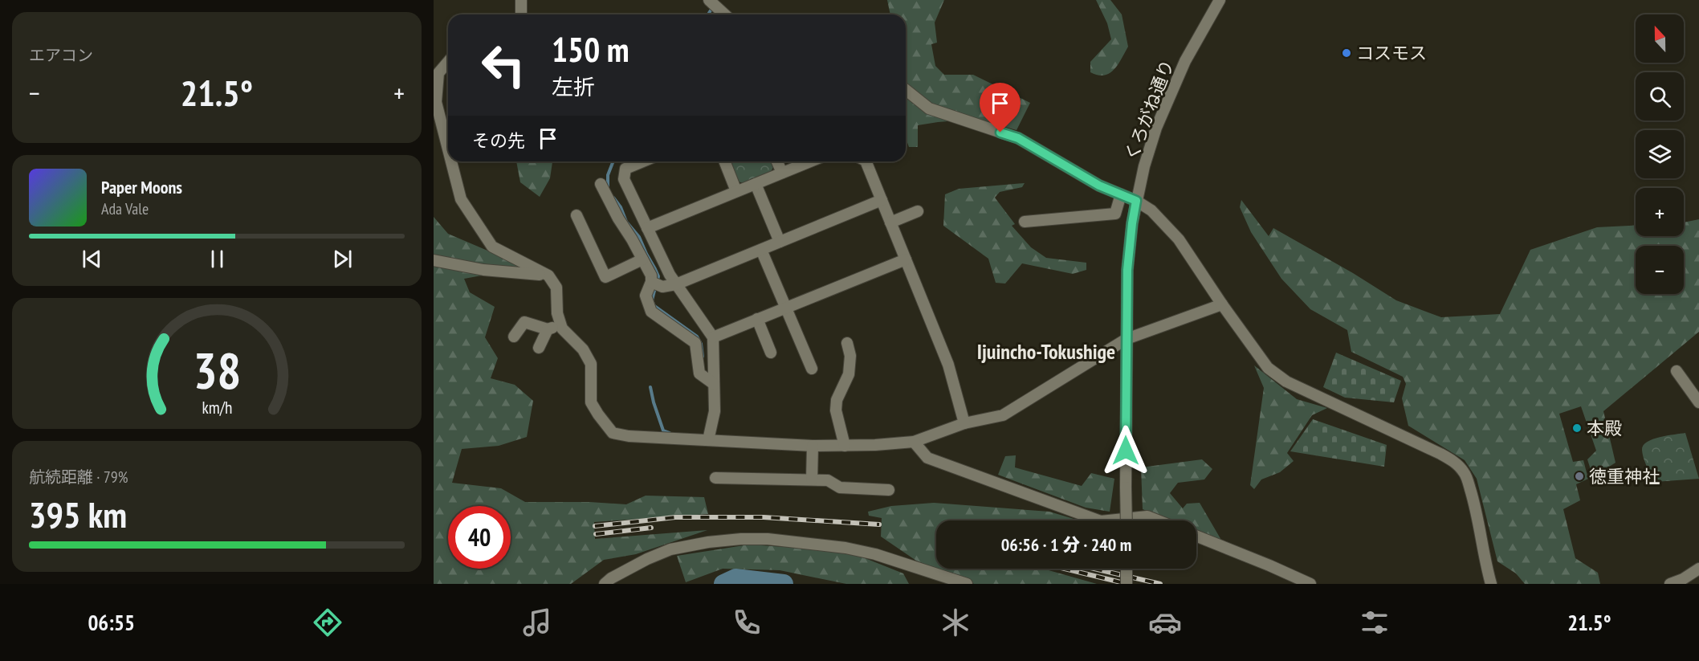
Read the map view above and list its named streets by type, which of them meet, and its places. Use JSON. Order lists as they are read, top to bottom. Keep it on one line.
{"streets":{"street":["くろがね通り"]},"districts":["Ijuincho-Tokushige"],"places":["コスモス","本殿","徳重神社"],"north":"top","page":{"tile":["エアコン",["航続距離 · 79%","395 km"]],"map_buttons":["+","−"],"turn":["150 m","左折"],"heat":["−","21.5°","+"],"then":"その先","song":["Paper Moons","Ada Vale"],"limit":"40","trip":"06:56 · 1 分 · 240 m","tabs":["06:55","21.5°"],"gauge":["38","km/h"]}}
